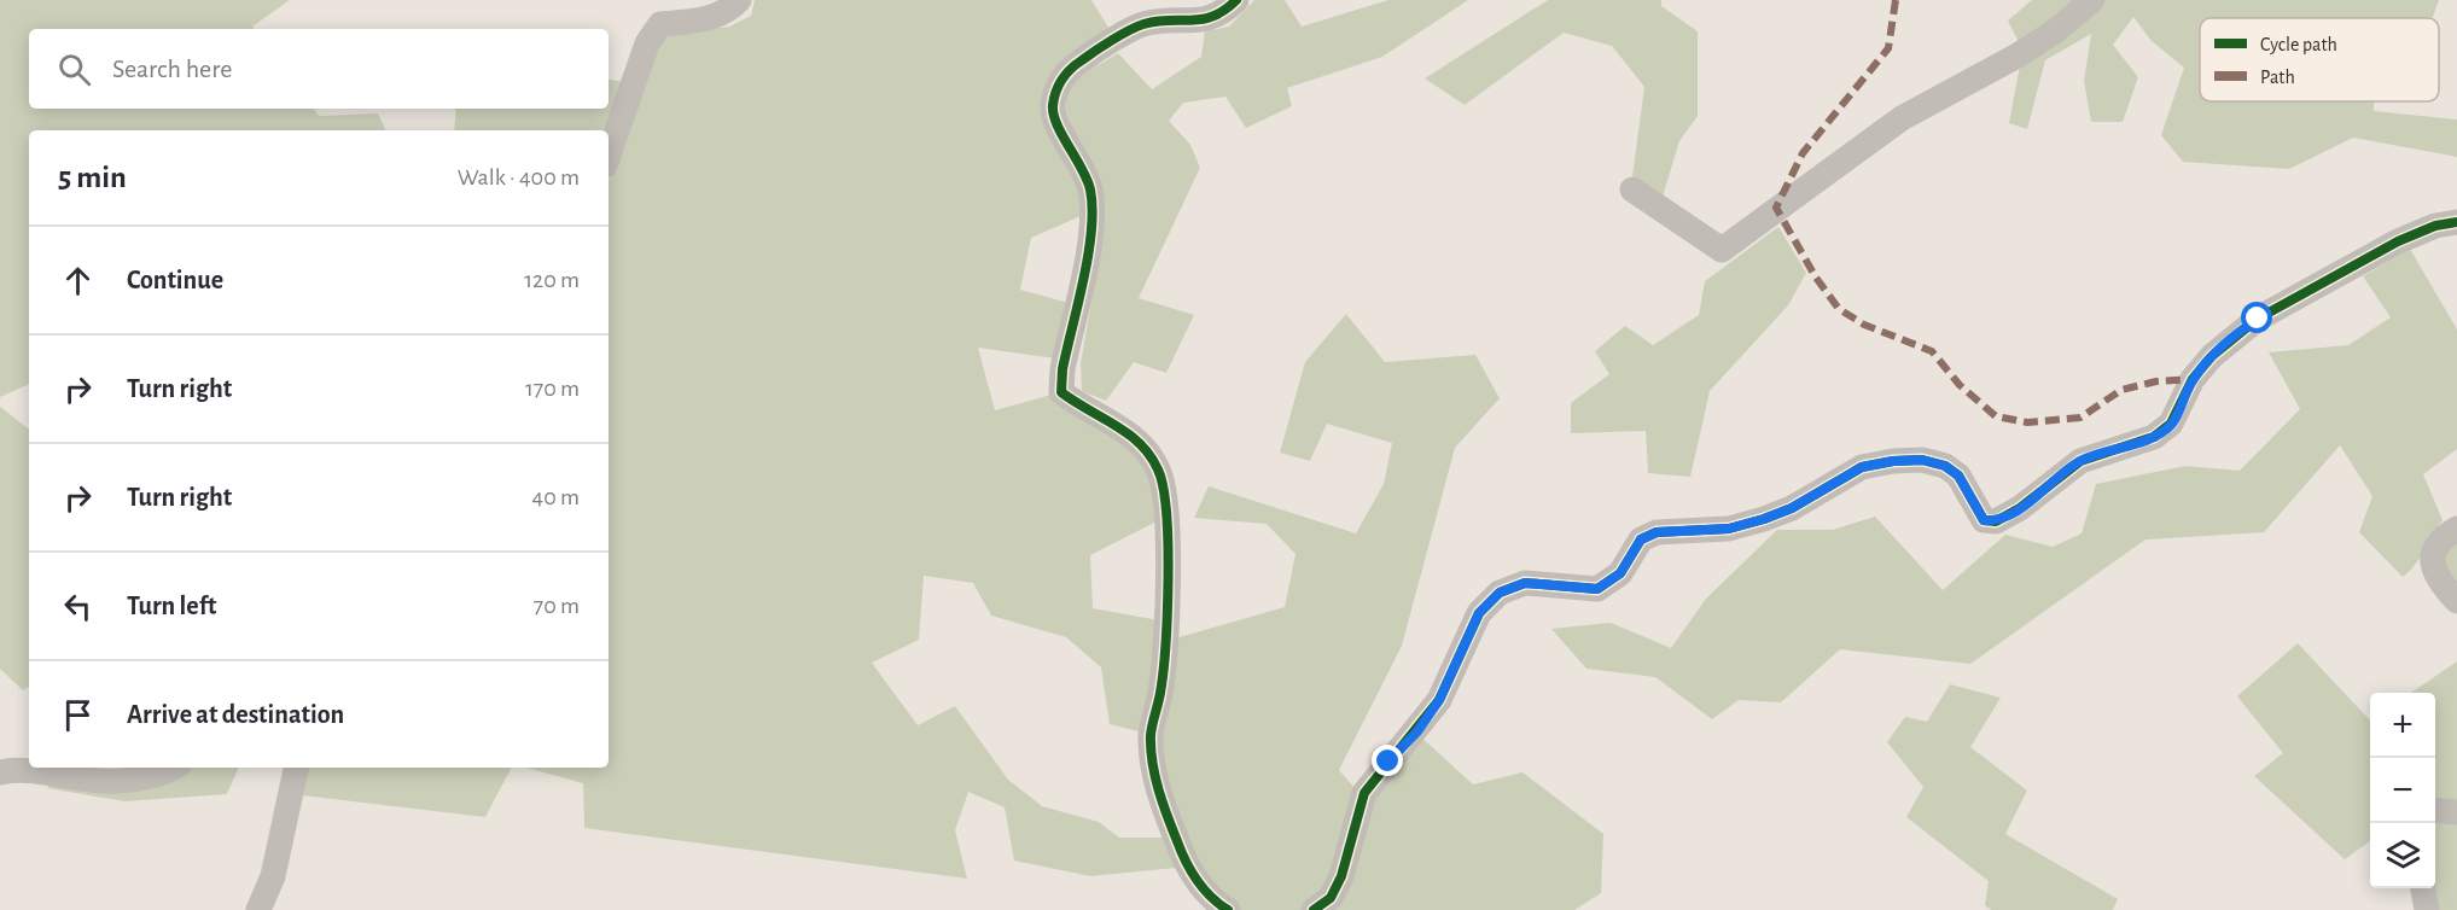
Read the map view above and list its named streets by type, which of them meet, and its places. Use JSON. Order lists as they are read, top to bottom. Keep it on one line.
{"legend":["Cycle path","Path"],"page":{"search":"Search here","heading":["5 min","Walk · 400 m"],"list":[["Continue","120 m"],["Turn right","170 m"],["Turn right","40 m"],["Turn left","70 m"],"Arrive at destination"],"map_buttons":["+","−"]}}
